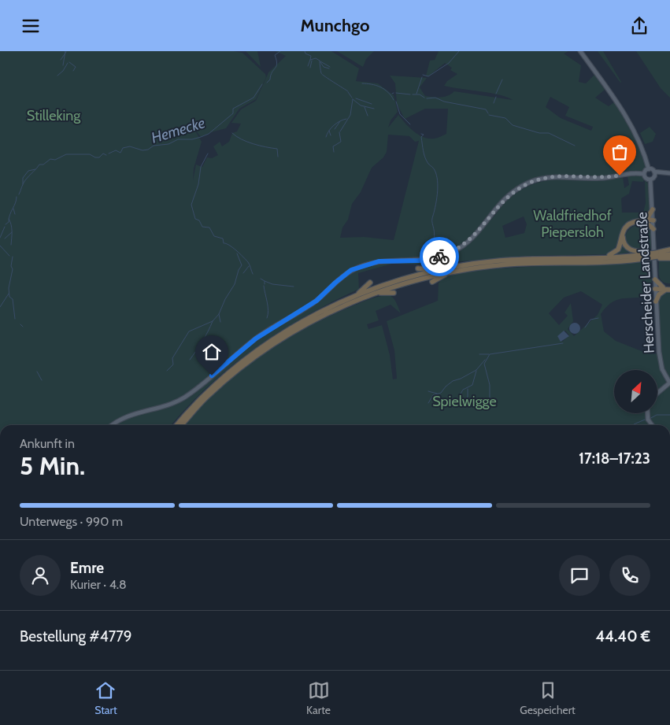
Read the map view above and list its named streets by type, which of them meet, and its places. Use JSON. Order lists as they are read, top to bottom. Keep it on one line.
{"streets":{"main road":["Herscheider Landstraße"]},"water":["Hemecke"],"parks":["Stilleking","Waldfriedhof Piepersloh","Spielwigge"],"north":"top right","page":{"header":"Munchgo","heading":["5 Min.","Ankunft in","17:18–17:23"],"panel":["Emre","Kurier · 4.8","Bestellung #4779","44.40 €"],"bar":"Unterwegs · 990 m","tabs":["Start","Karte","Gespeichert"]}}
